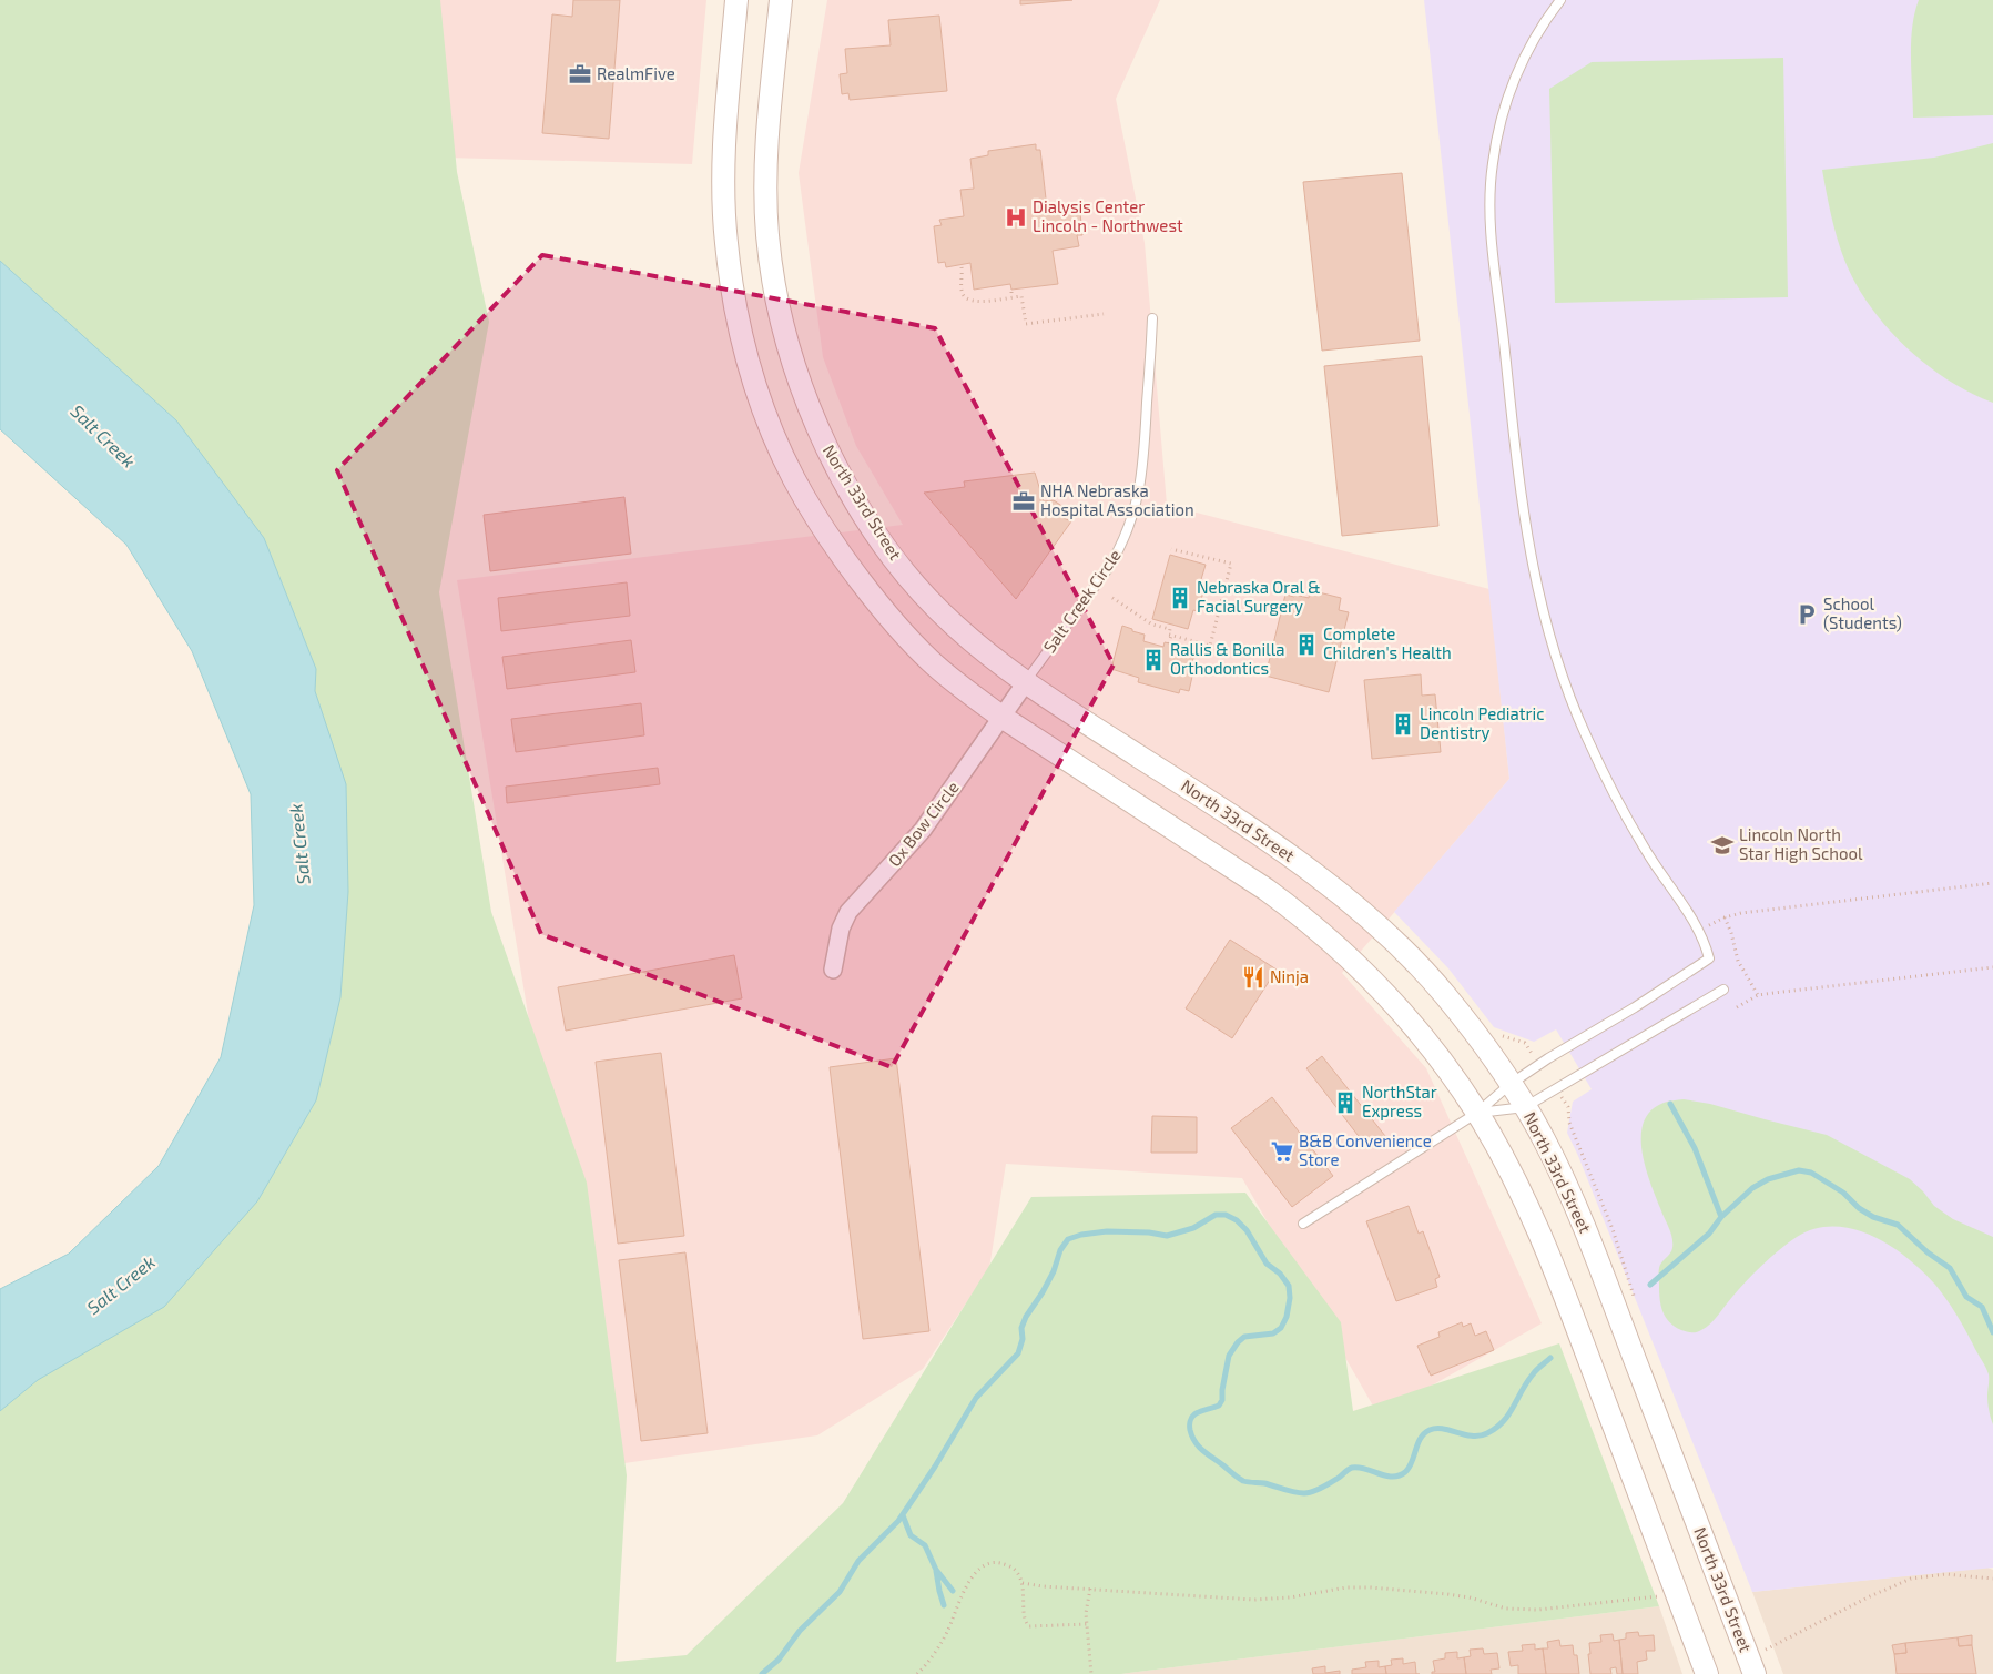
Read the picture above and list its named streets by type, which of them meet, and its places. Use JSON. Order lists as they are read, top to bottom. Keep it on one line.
{"streets":{"main road":["North 33rd Street"],"street":["Ox Bow Circle"],"lane":["Salt Creek Circle"]},"crossings":[["North 33rd Street","Salt Creek Circle"],["North 33rd Street","Ox Bow Circle"],["Salt Creek Circle","Ox Bow Circle"]],"water":["Salt Creek"],"places":{"office":["RealmFive","NHA Nebraska Hospital Association"],"hospital":["Dialysis Center Lincoln - Northwest"],"building":["Nebraska Oral & Facial Surgery","Complete Children's Health","Rallis & Bonilla Orthodontics","Lincoln Pediatric Dentistry","NorthStar Express"],"parking":["School (Students)"],"school or university":["Lincoln North Star High School"],"restaurant":["Ninja"],"supermarket":["B&B Convenience Store"]}}
